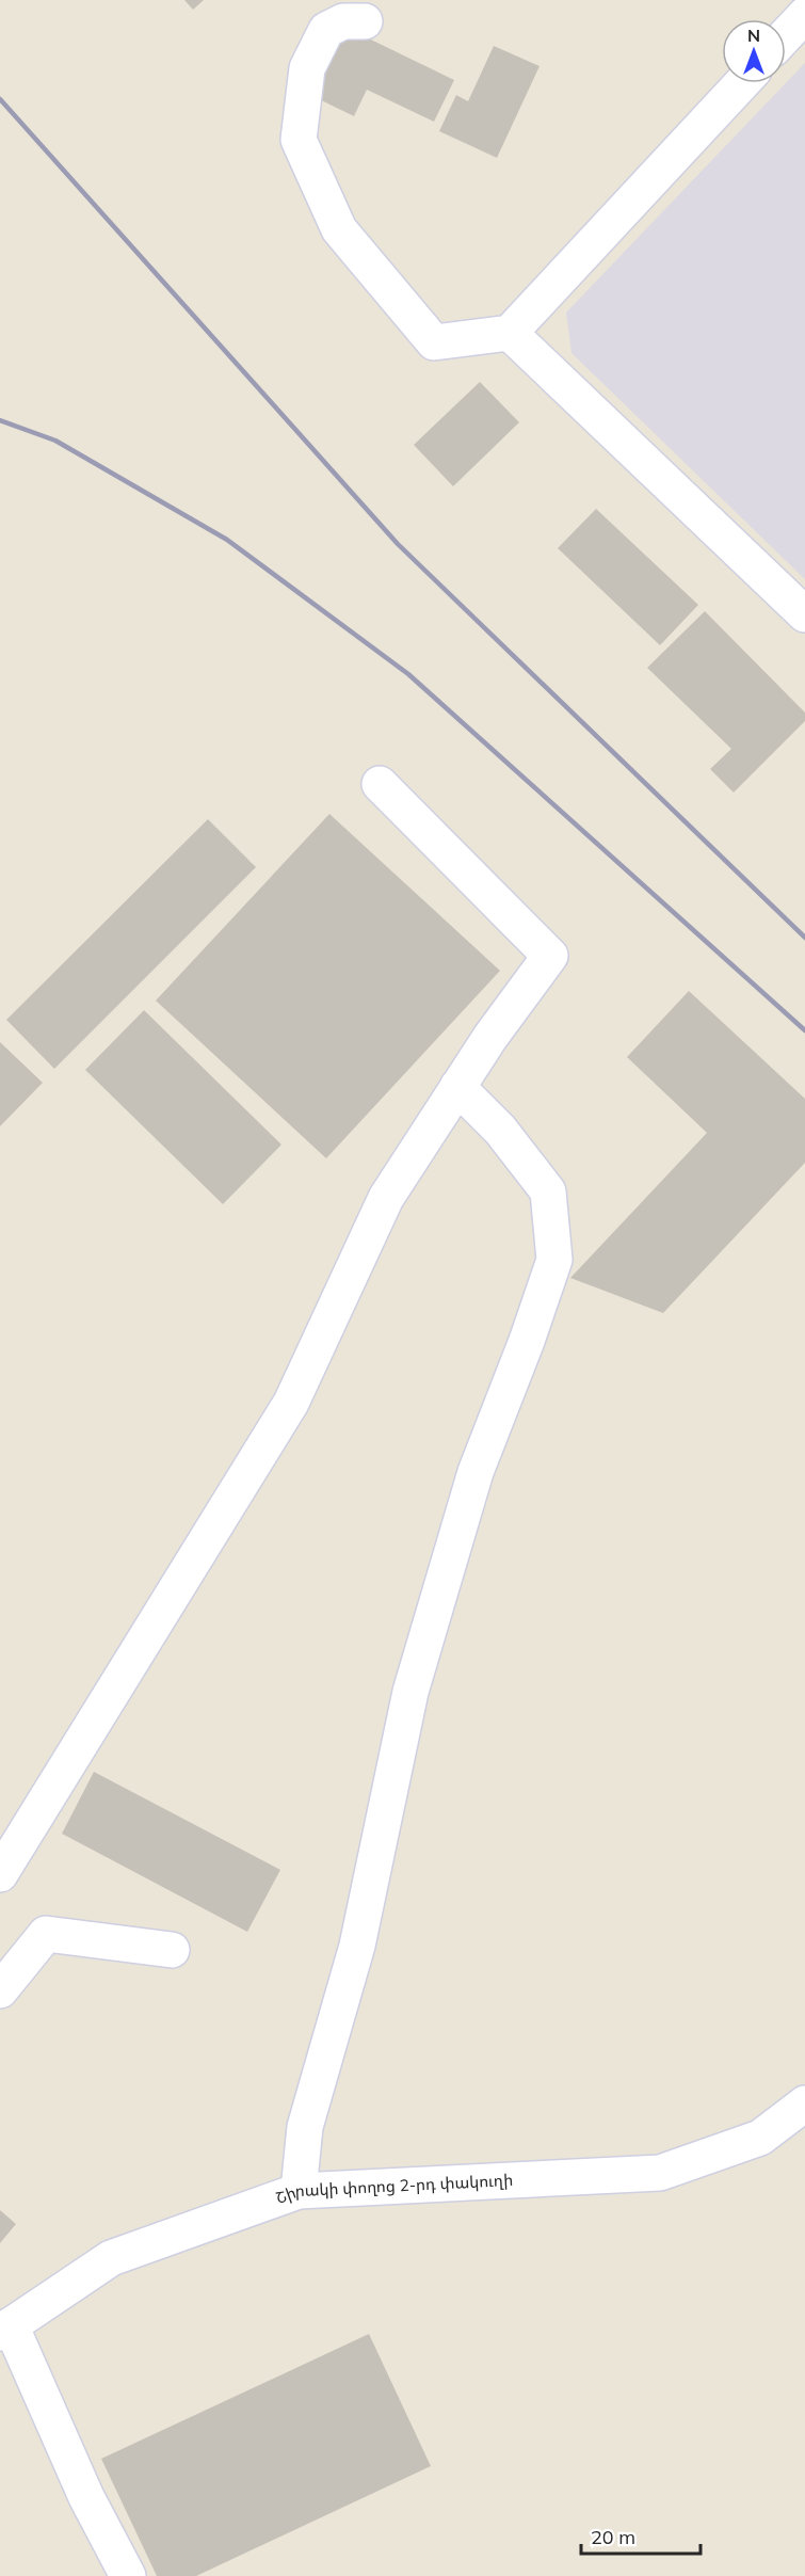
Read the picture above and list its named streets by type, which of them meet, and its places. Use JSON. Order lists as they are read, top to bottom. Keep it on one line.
{"streets":{"street":["Շիրակի փողոց 2-րդ փակուղի"]},"scale_bar":"20 m","north":"top"}
